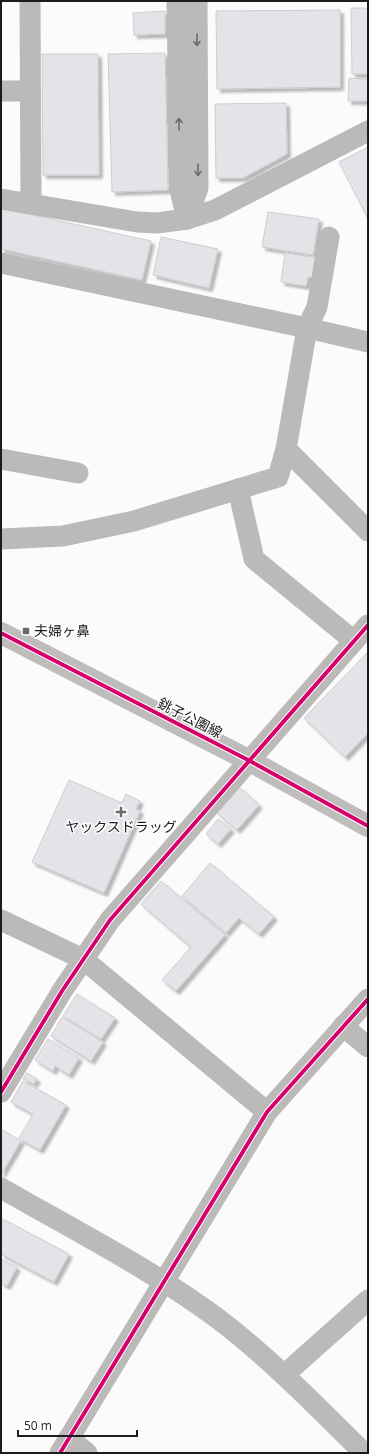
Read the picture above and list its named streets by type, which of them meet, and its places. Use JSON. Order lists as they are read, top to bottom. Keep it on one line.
{"streets":{"main road":["銚子公園線"]},"places":{"transit":["夫婦ヶ鼻"],"health":["ヤックスドラッグ"]},"scale_bar":"50 m"}
